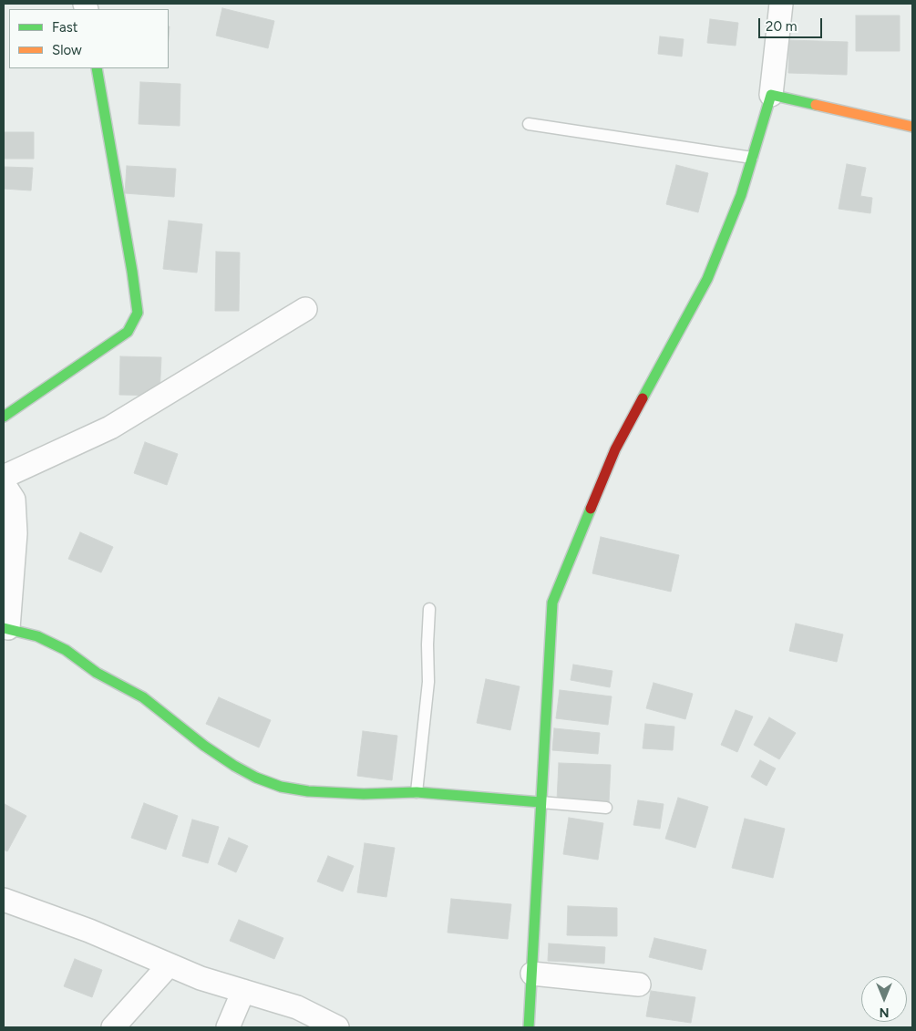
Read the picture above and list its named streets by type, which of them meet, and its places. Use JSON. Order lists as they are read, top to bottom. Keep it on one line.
{"legend":["Fast","Slow"],"scale_bar":"20 m","north":"bottom"}
